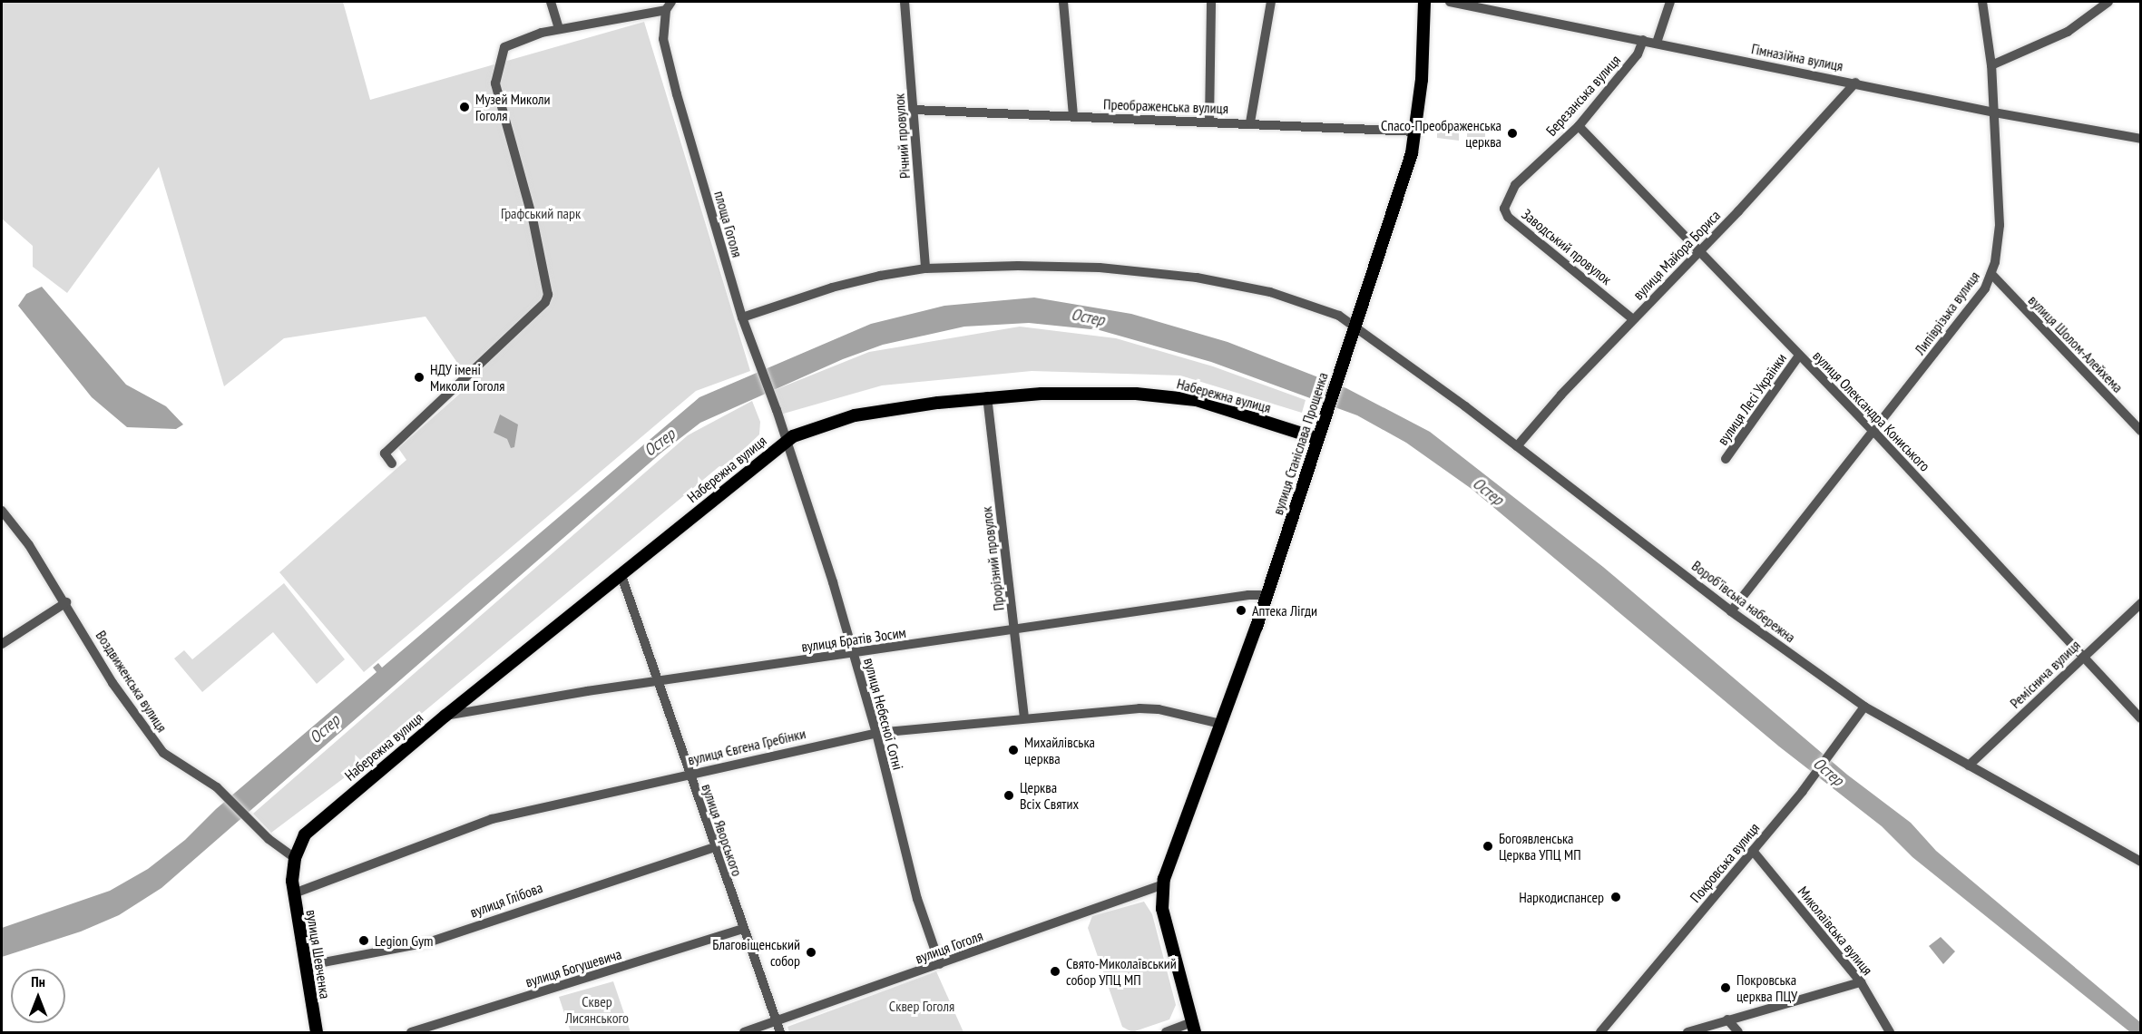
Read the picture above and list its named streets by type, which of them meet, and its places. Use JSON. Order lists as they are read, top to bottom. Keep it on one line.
{"streets":{"main road":["Набережна вулиця","вулиця Станіслава Прощенка","вулиця Шевченка"],"street":["Гімназійна вулиця","Березанська вулиця","Преображенська вулиця","Річний провулок","площа Гоголя","Заводський провулок","вулиця Майора Бориса","Липіврізька вулиця","вулиця Шолом-Алейхема","вулиця Лесі Українки","вулиця Олександра Кониського","Прорізний провулок","Воробʼївська набережна","вулиця Братів Зосим","Реміснича вулиця","Воздвиженська вулиця","вулиця Небесної Сотні","вулиця Євгена Гребінки","вулиця Яворського","Покровська вулиця","вулиця Глібова","Миколаївська вулиця","вулиця Гоголя","вулиця Богушевича"]},"crossings":[["Гімназійна вулиця","Березанська вулиця"],["Гімназійна вулиця","вулиця Майора Бориса"],["Гімназійна вулиця","Липіврізька вулиця"],["Березанська вулиця","Заводський провулок"],["Березанська вулиця","вулиця Олександра Кониського"],["Преображенська вулиця","Річний провулок"],["Преображенська вулиця","вулиця Станіслава Прощенка"],["площа Гоголя","Набережна вулиця"],["площа Гоголя","вулиця Небесної Сотні"],["Заводський провулок","вулиця Майора Бориса"],["вулиця Майора Бориса","вулиця Олександра Кониського"],["вулиця Майора Бориса","Воробʼївська набережна"],["Липіврізька вулиця","вулиця Шолом-Алейхема"],["Липіврізька вулиця","вулиця Олександра Кониського"],["Липіврізька вулиця","Воробʼївська набережна"],["Набережна вулиця","вулиця Станіслава Прощенка"],["Набережна вулиця","Прорізний провулок"],["Набережна вулиця","вулиця Братів Зосим"],["Набережна вулиця","Воздвиженська вулиця"],["Набережна вулиця","вулиця Небесної Сотні"],["Набережна вулиця","вулиця Євгена Гребінки"],["Набережна вулиця","вулиця Яворського"],["Набережна вулиця","вулиця Шевченка"],["вулиця Лесі Українки","вулиця Олександра Кониського"],["вулиця Олександра Кониського","Реміснича вулиця"],["вулиця Станіслава Прощенка","Воробʼївська набережна"],["вулиця Станіслава Прощенка","вулиця Братів Зосим"],["вулиця Станіслава Прощенка","вулиця Євгена Гребінки"],["вулиця Станіслава Прощенка","вулиця Гоголя"],["Прорізний провулок","вулиця Братів Зосим"],["Прорізний провулок","вулиця Євгена Гребінки"],["Воробʼївська набережна","Реміснича вулиця"],["Воробʼївська набережна","Покровська вулиця"],["вулиця Братів Зосим","вулиця Небесної Сотні"],["вулиця Братів Зосим","вулиця Яворського"],["вулиця Небесної Сотні","вулиця Євгена Гребінки"],["вулиця Небесної Сотні","вулиця Гоголя"],["вулиця Євгена Гребінки","вулиця Яворського"],["вулиця Євгена Гребінки","вулиця Шевченка"],["вулиця Яворського","вулиця Глібова"],["вулиця Яворського","вулиця Гоголя"],["вулиця Яворського","вулиця Богушевича"],["Покровська вулиця","Миколаївська вулиця"],["вулиця Глібова","вулиця Шевченка"]],"water":["Остер"],"parks":["Графський парк","Сквер Лисянського","Сквер Гоголя"],"places":["Музей Миколи Гоголя","Спасо-Преображенська церква","НДУ імені Миколи Гоголя","Аптека Лігди","Михайлівська церква","Церква Всіх Святих","Богоявленська Церква УПЦ МП","Наркодиспансер","Legion Gym","Благовіщенський собор","Свято-Миколаївський собор УПЦ МП","Покровська церква ПЦУ"],"north":"top"}
